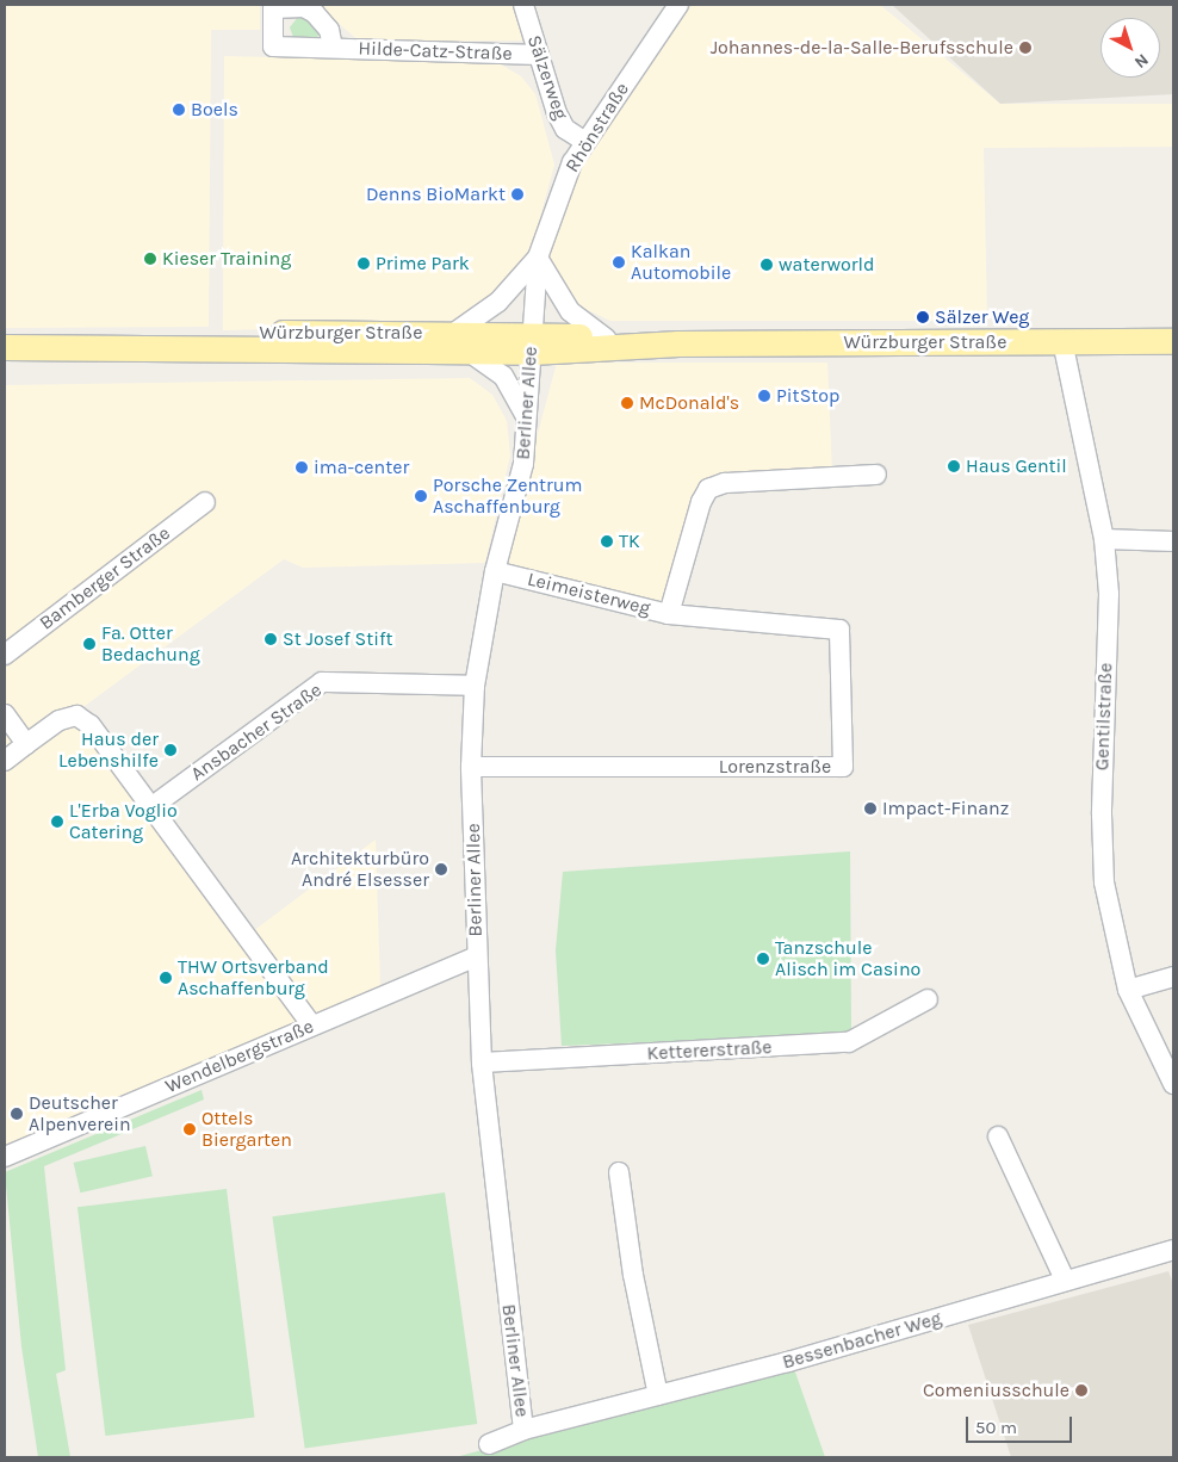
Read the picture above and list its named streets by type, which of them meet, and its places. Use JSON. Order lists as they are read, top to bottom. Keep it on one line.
{"streets":{"main road":["Würzburger Straße"],"street":["Hilde-Catz-Straße","Sälzerweg","Rhönstraße","Berliner Allee","Bamberger Straße","Leimeisterweg","Gentilstraße","Ansbacher Straße","Lorenzstraße","Kettererstraße","Wendelbergstraße","Bessenbacher Weg"]},"crossings":[["Hilde-Catz-Straße","Sälzerweg"],["Sälzerweg","Rhönstraße"],["Rhönstraße","Würzburger Straße"],["Rhönstraße","Berliner Allee"],["Würzburger Straße","Berliner Allee"],["Würzburger Straße","Gentilstraße"],["Berliner Allee","Leimeisterweg"],["Berliner Allee","Ansbacher Straße"],["Berliner Allee","Lorenzstraße"],["Berliner Allee","Kettererstraße"],["Berliner Allee","Wendelbergstraße"],["Berliner Allee","Bessenbacher Weg"],["Leimeisterweg","Lorenzstraße"]],"places":["Johannes-de-la-Salle-Berufsschule","Boels","Denns BioMarkt","Kieser Training","Kalkan Automobile","Prime Park","waterworld","Sälzer Weg","PitStop","McDonald's","Haus Gentil","ima-center","Porsche Zentrum Aschaffenburg","TK","St Josef Stift","Fa. Otter Bedachung","Haus der Lebenshilfe","Impact-Finanz","L'Erba Voglio Catering","Architekturbüro André Elsesser","Tanzschule Alisch im Casino","THW Ortsverband Aschaffenburg","Deutscher Alpenverein","Ottels Biergarten","Comeniusschule"],"scale_bar":"50 m","north":"bottom right"}
